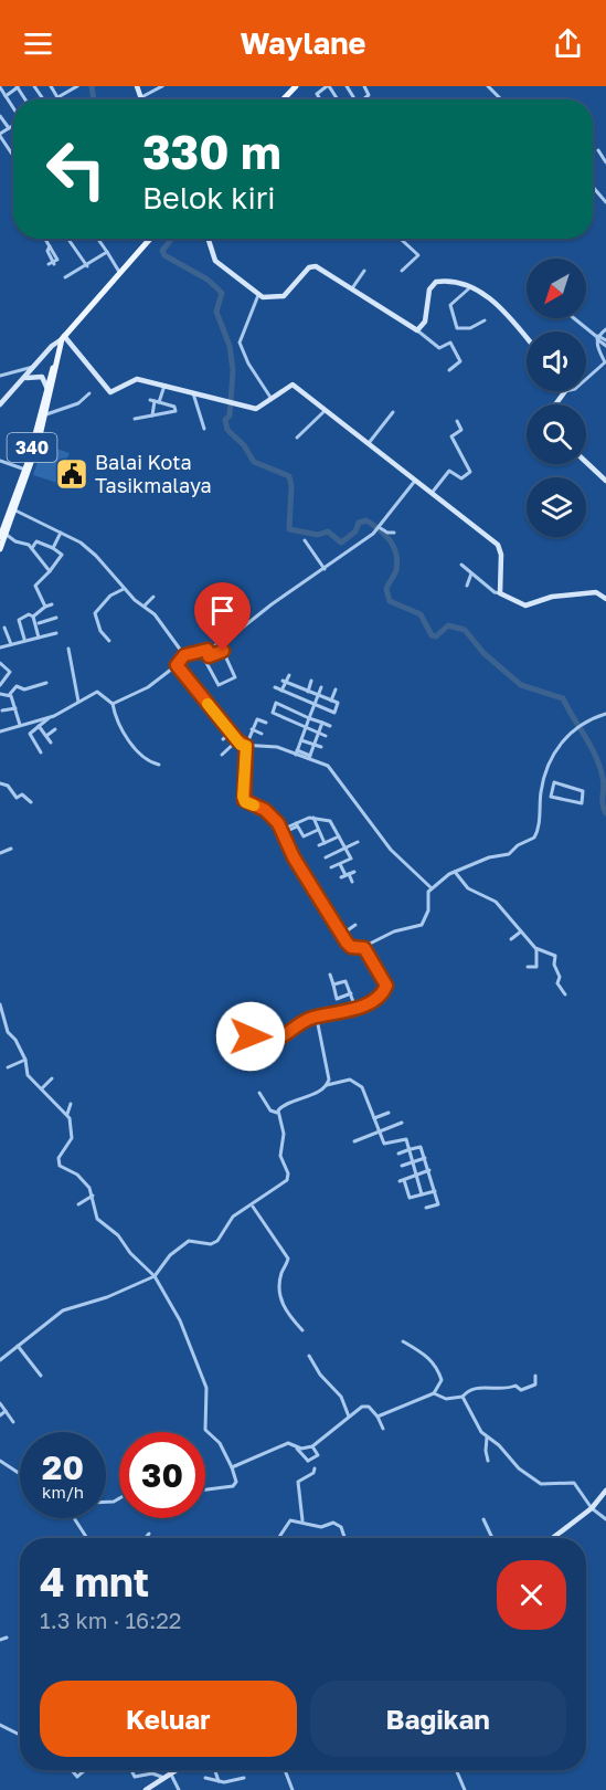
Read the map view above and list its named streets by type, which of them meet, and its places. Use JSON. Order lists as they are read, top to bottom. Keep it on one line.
{"streets":{"main road":["340"]},"places":{"public building":["Balai Kota Tasikmalaya"]},"north":"bottom left","page":{"header":"Waylane","turn":["330 m","Belok kiri"],"speed":"20 km/h","limit":"30","heading":["4 mnt","1.3 km · 16:22"],"buttons":["Keluar","Bagikan"]}}
